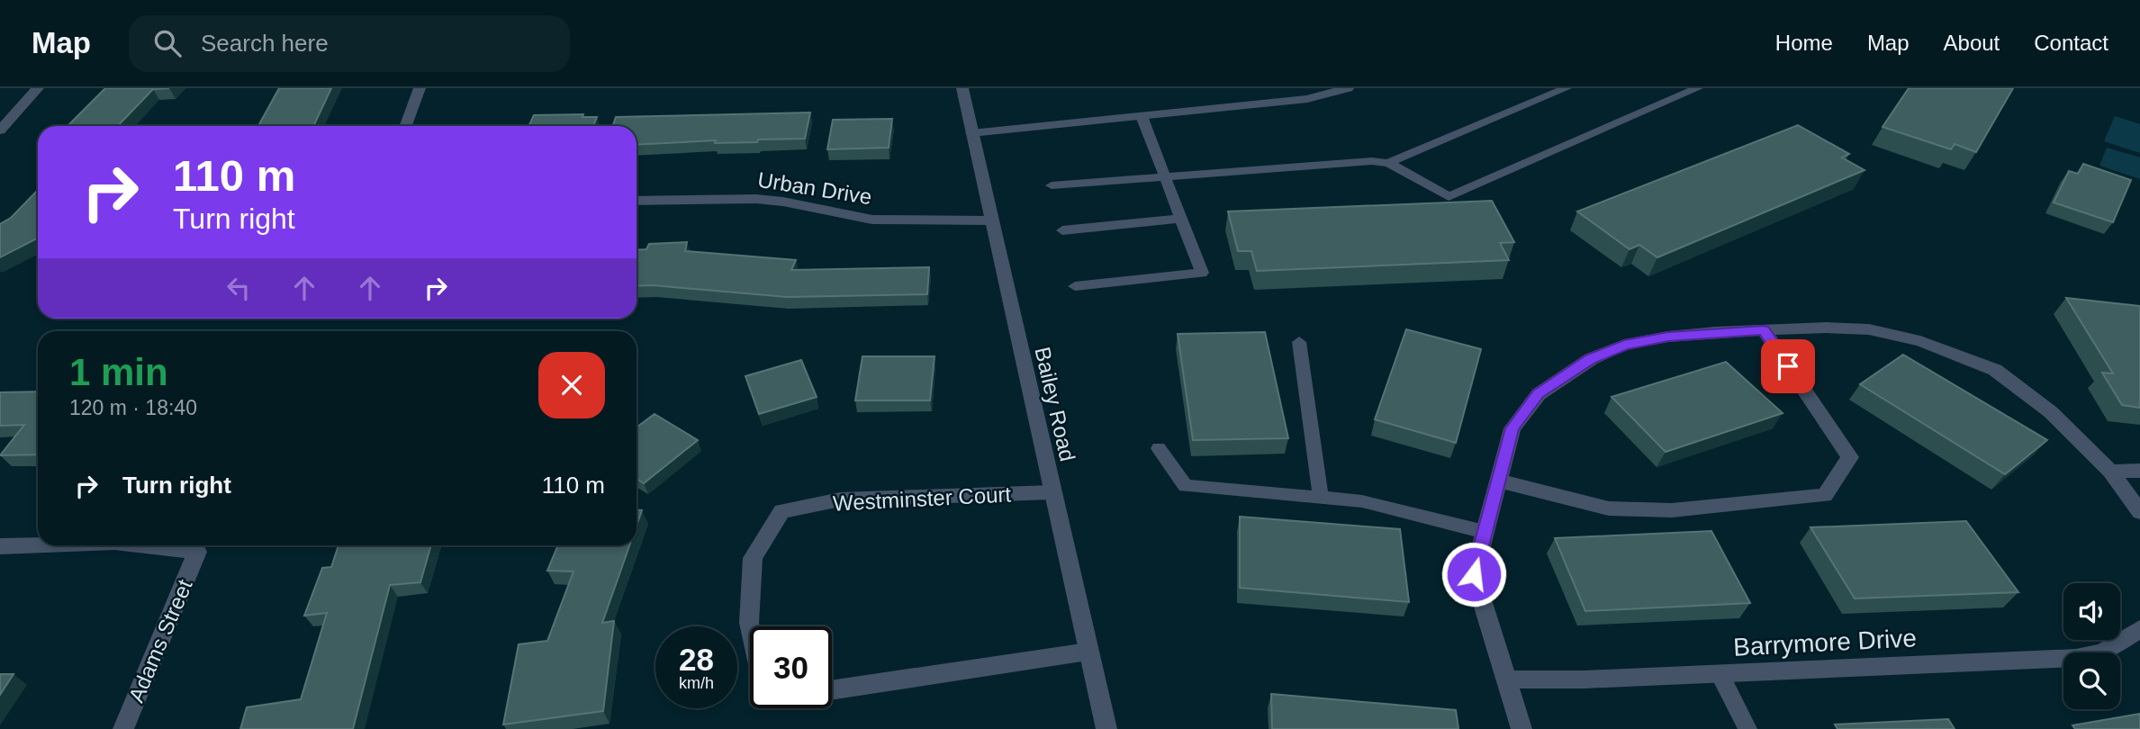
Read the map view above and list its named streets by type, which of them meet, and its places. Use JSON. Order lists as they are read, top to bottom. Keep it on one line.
{"streets":{"street":["Urban Drive","Bailey Road","Westminster Court","Adams Street","Barrymore Drive"]},"crossings":[["Urban Drive","Bailey Road"],["Bailey Road","Westminster Court"]],"page":{"header":"Map","search":"Search here","nav":["Home","Map","About","Contact"],"turn":["110 m","Turn right"],"heading":["1 min","120 m · 18:40"],"list":[{"name":"Turn right","value":"110 m"}],"speed":"28 km/h","limit":"30"}}
